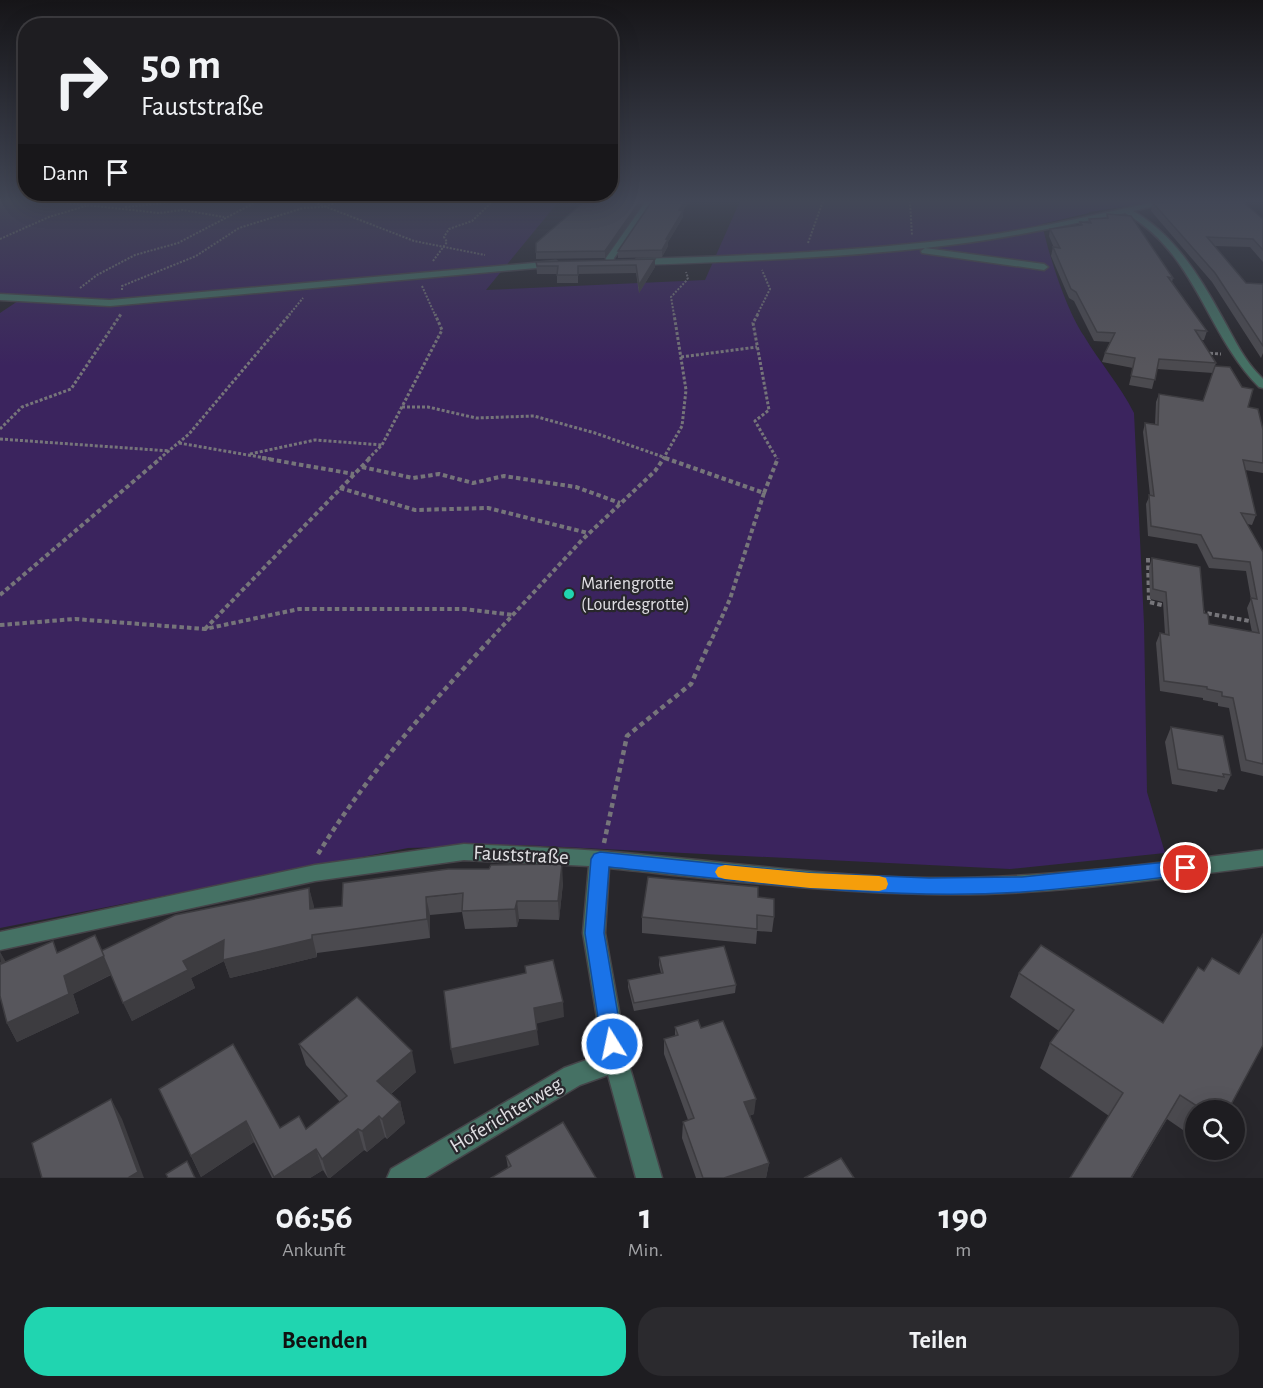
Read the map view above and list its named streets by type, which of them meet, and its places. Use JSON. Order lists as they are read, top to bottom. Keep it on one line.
{"streets":{"street":["Fauststraße","Hoferichterweg"]},"places":["Mariengrotte (Lourdesgrotte)"],"page":{"turn":["50 m","Fauststraße"],"then":"Dann","eta":["06:56","Ankunft","1","Min.","190","m"],"buttons":["Beenden","Teilen"]}}
